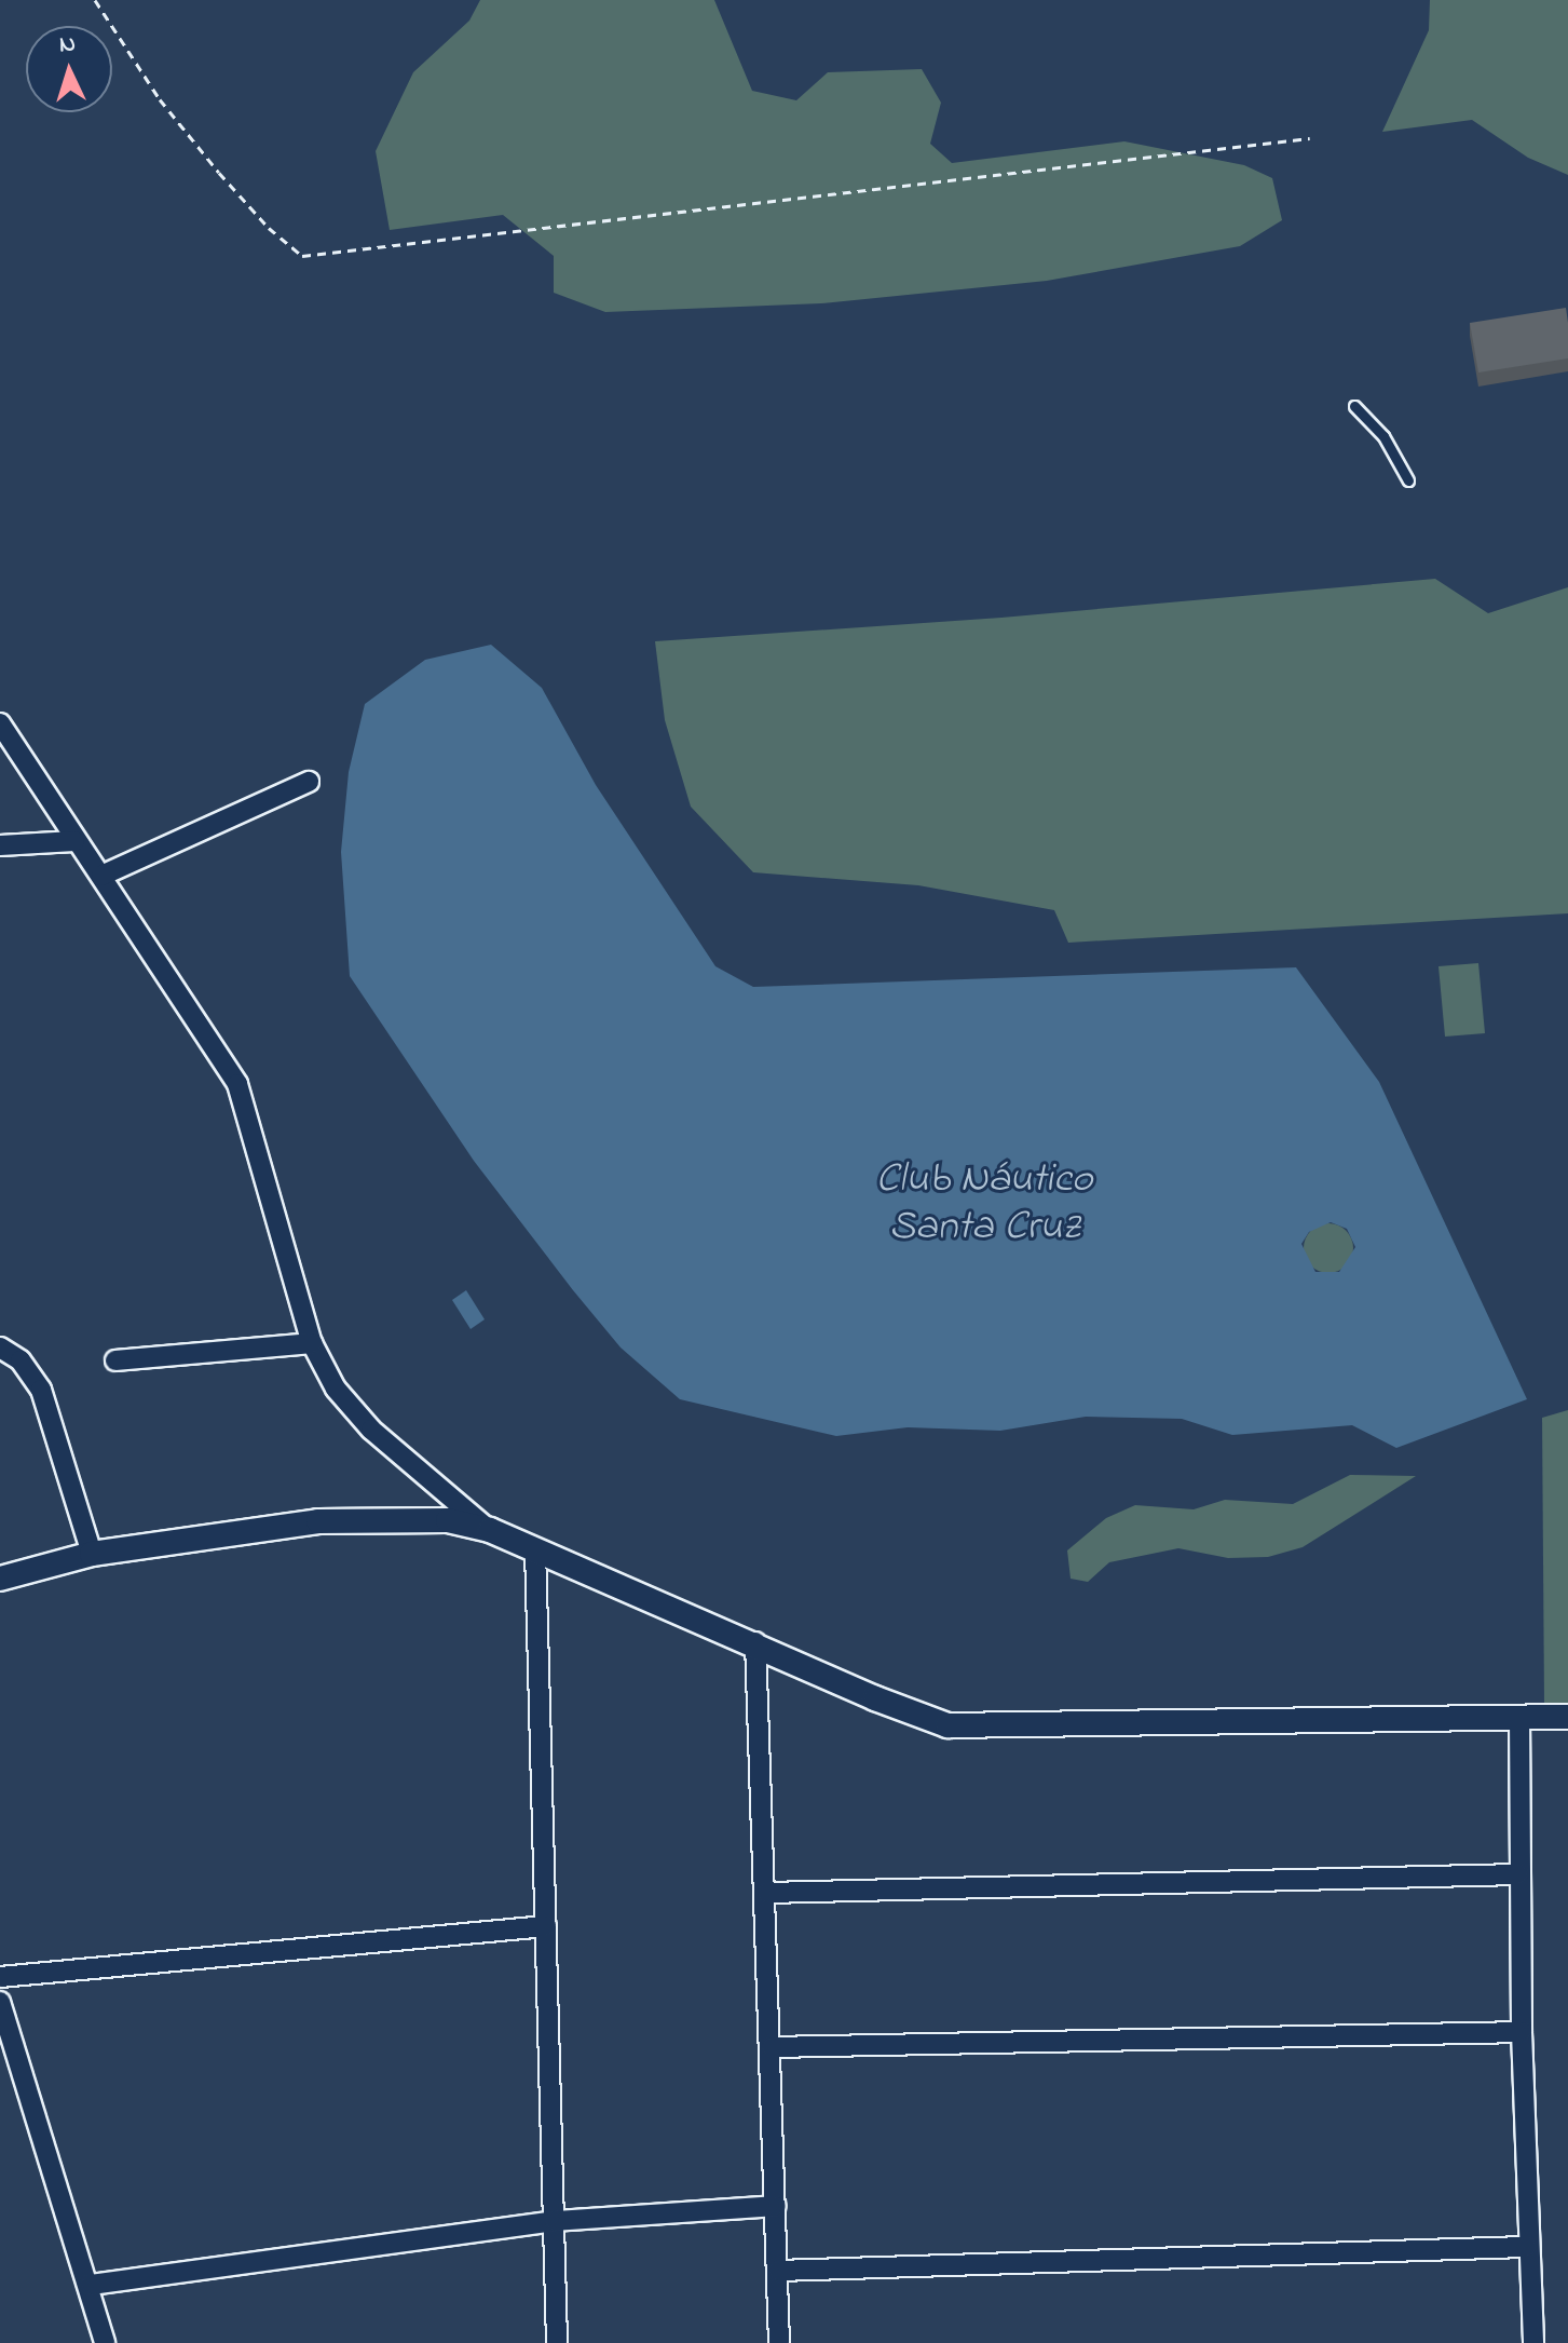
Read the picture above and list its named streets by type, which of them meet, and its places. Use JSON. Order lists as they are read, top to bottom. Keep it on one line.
{"water":["Club Náutico Santa Cruz"],"north":"top"}
